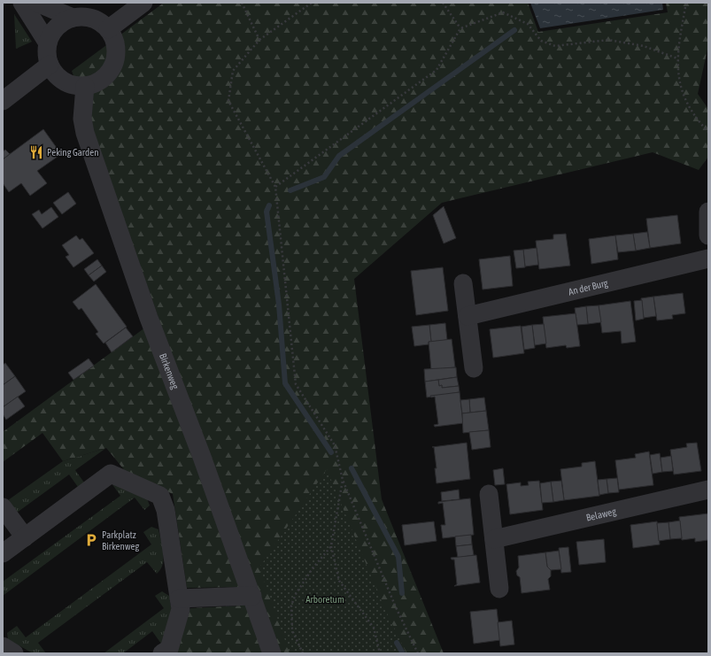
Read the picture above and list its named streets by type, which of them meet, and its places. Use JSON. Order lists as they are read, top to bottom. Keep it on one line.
{"streets":{"street":["An der Burg","Birkenweg","Belaweg"]},"parks":["Arboretum"],"places":{"restaurant":["Peking Garden"],"parking":["Parkplatz Birkenweg"]}}
